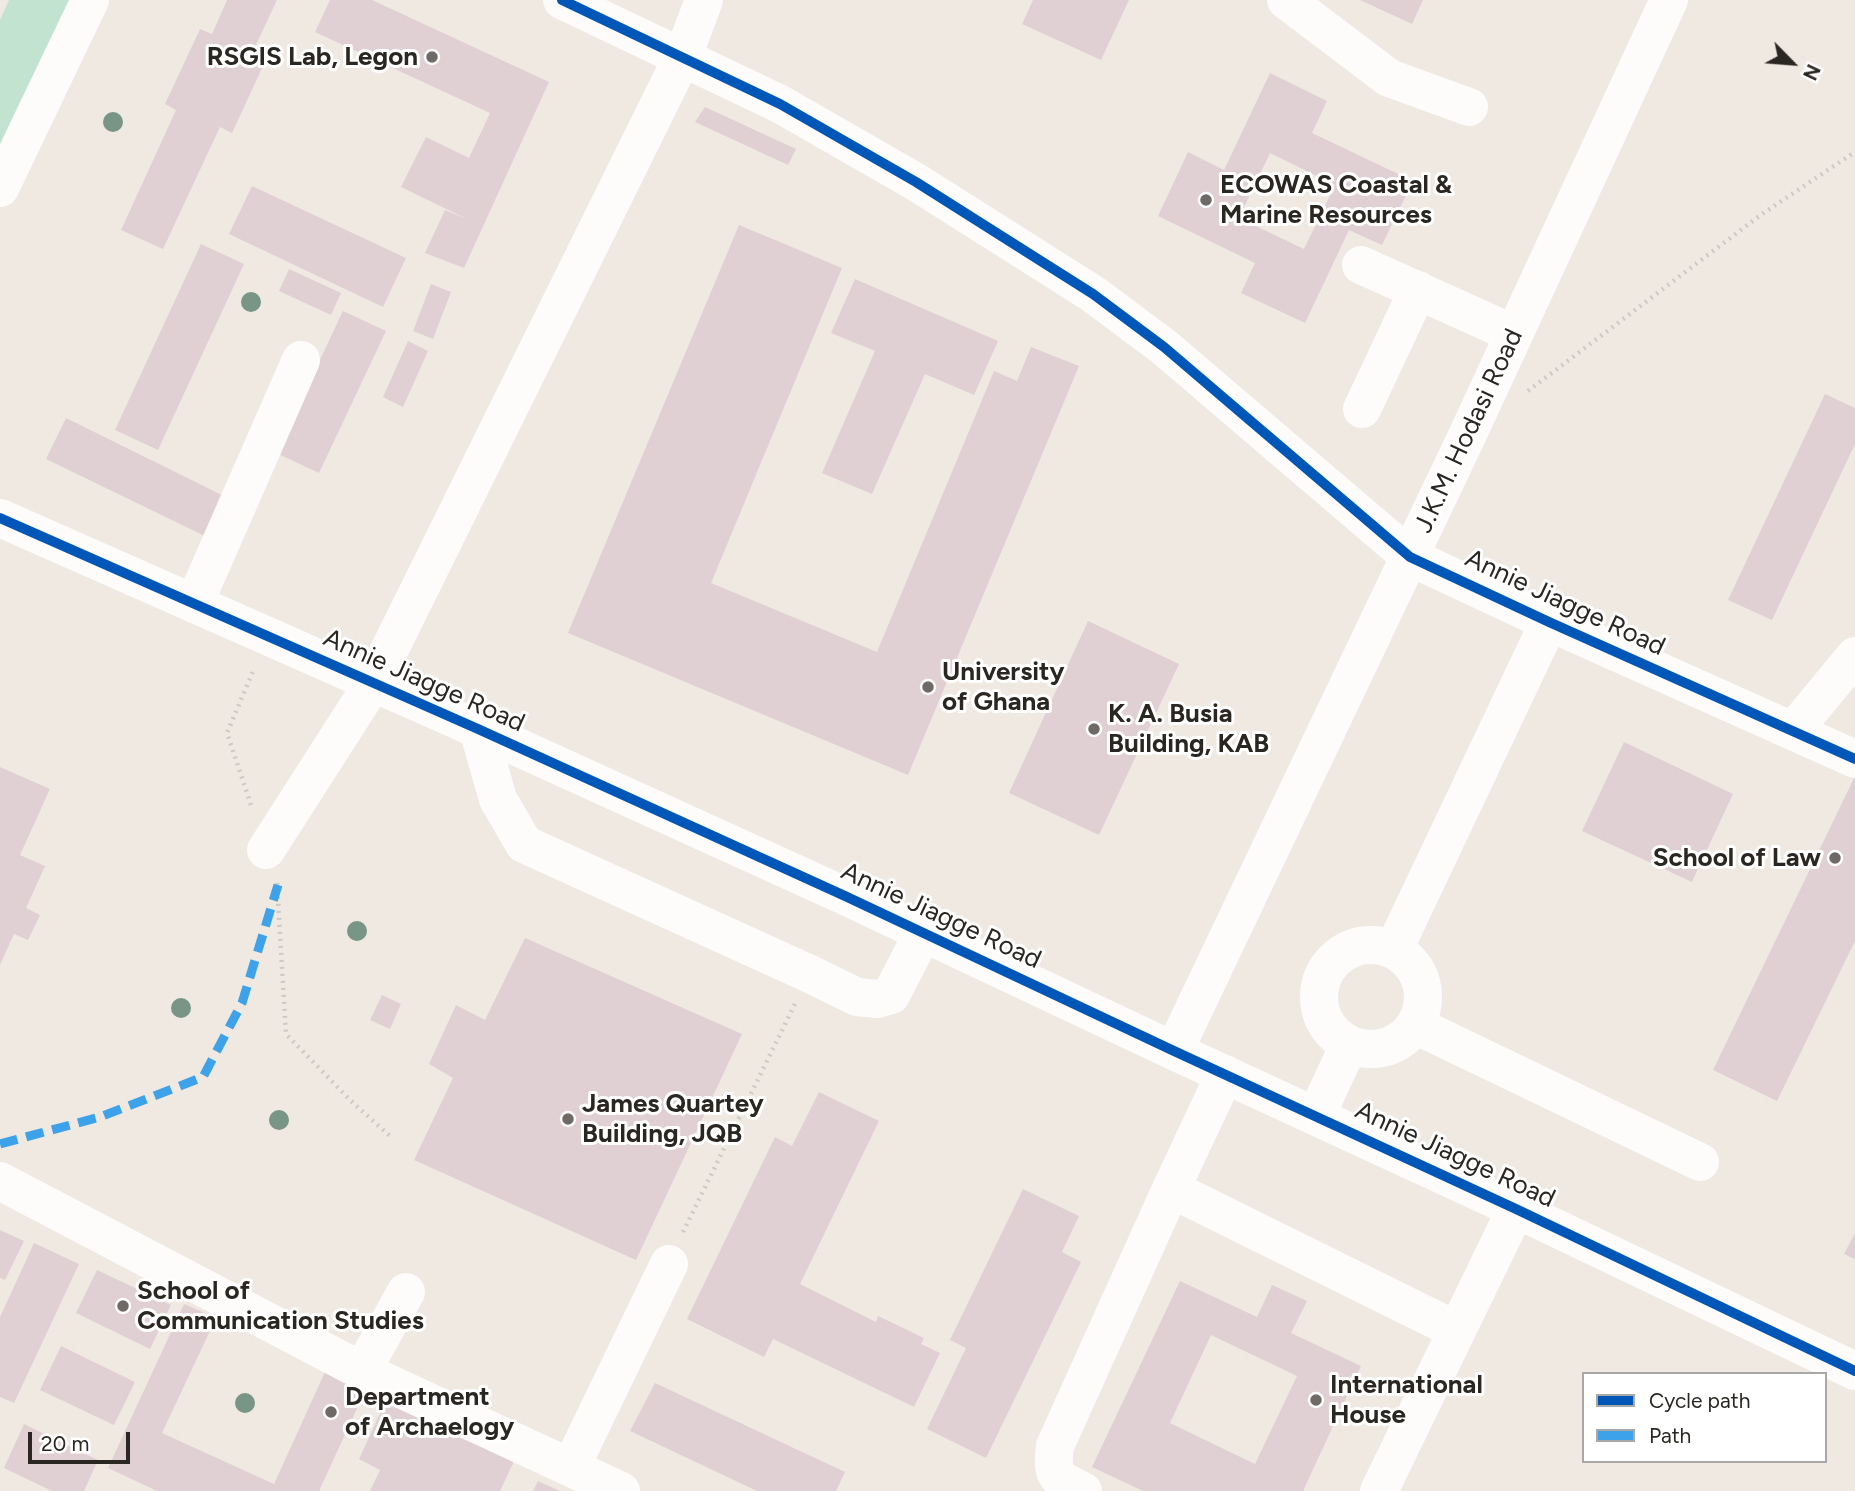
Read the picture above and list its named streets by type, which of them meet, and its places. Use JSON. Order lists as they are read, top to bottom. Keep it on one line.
{"streets":{"street":["J.K.M. Hodasi Road","Annie Jiagge Road"]},"crossings":[["J.K.M. Hodasi Road","Annie Jiagge Road"]],"places":["RSGIS Lab, Legon","ECOWAS Coastal & Marine Resources","University of Ghana","K. A. Busia Building, KAB","School of Law","James Quartey Building, JQB","School of Communication Studies","International House","Department of Archaelogy"],"legend":["Cycle path","Path"],"scale_bar":"20 m","north":"bottom right"}
